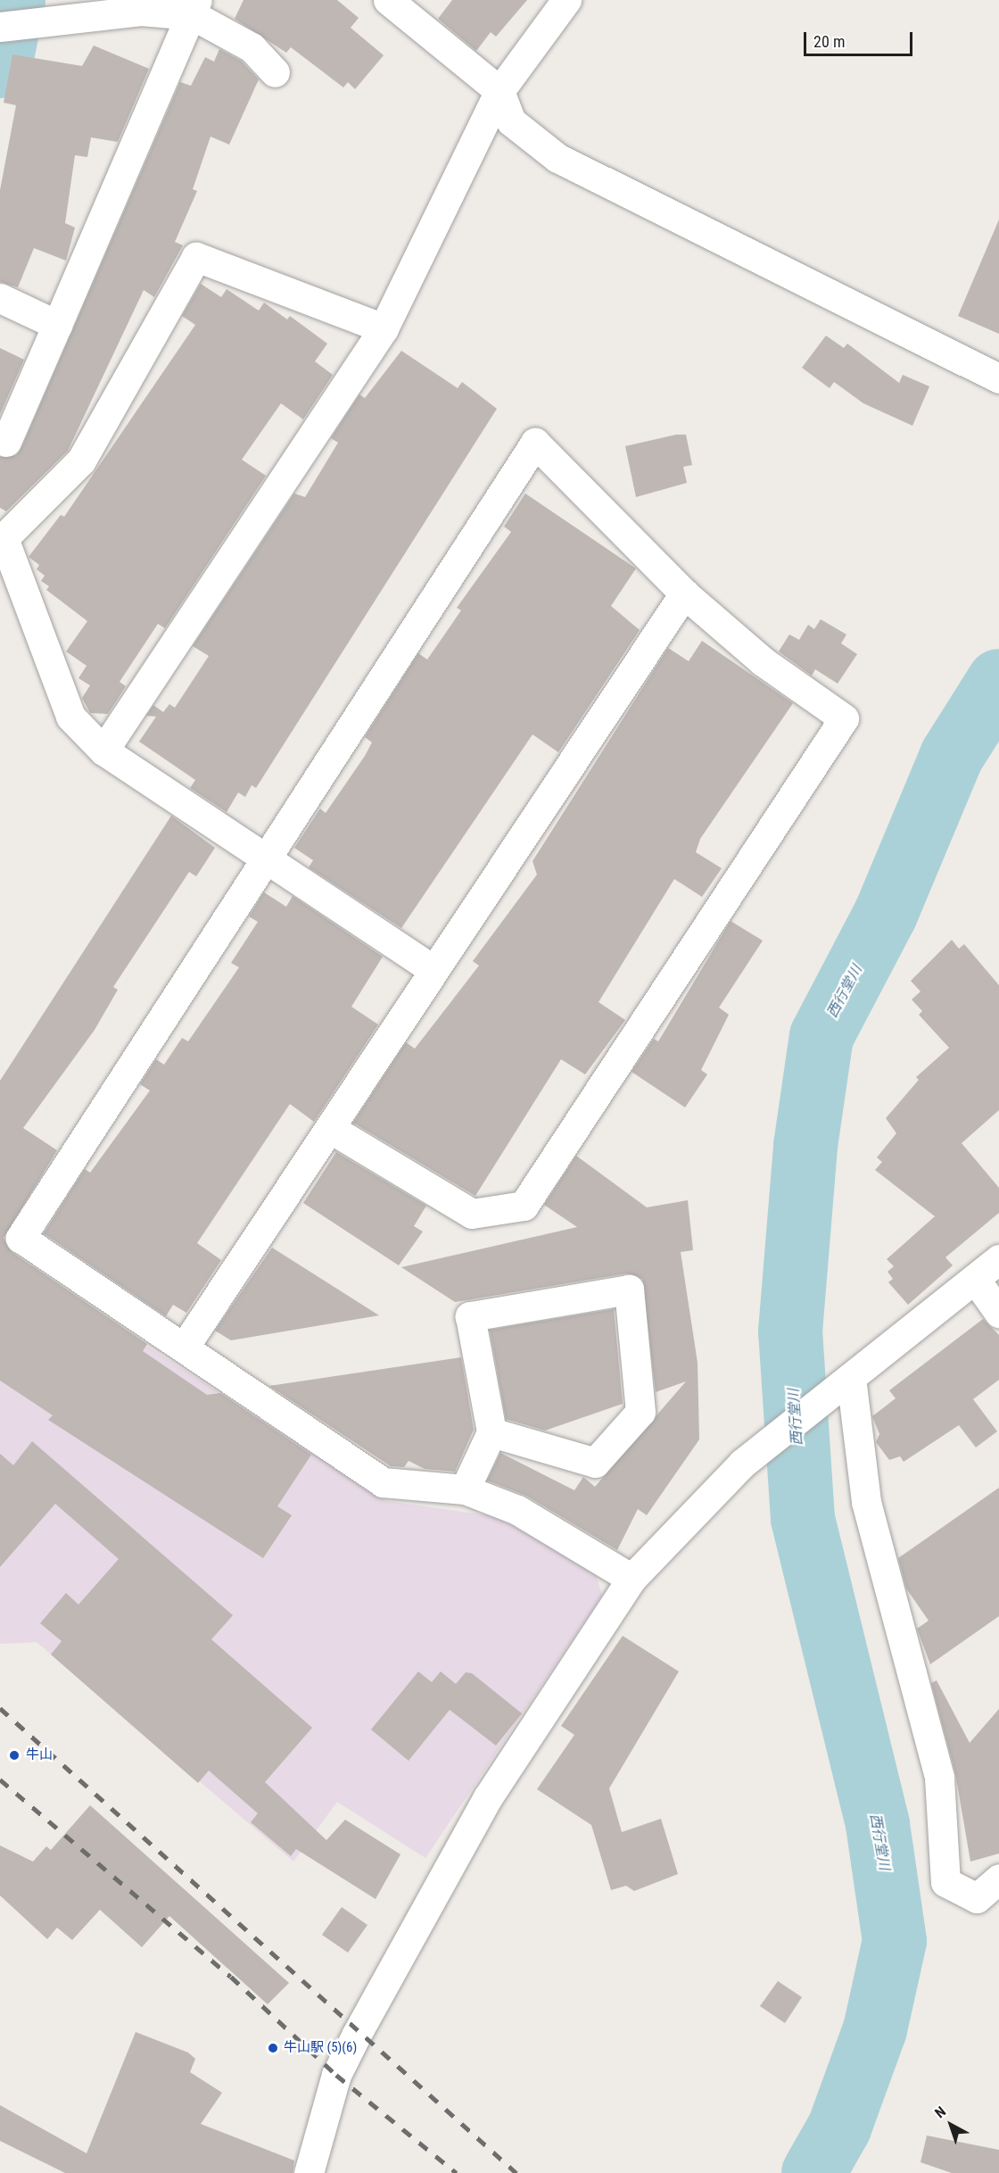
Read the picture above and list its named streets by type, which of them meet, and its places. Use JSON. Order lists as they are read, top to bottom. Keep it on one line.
{"water":["西行堂川"],"places":["牛山","牛山駅 (5)(6)"],"scale_bar":"20 m","north":"top left"}
